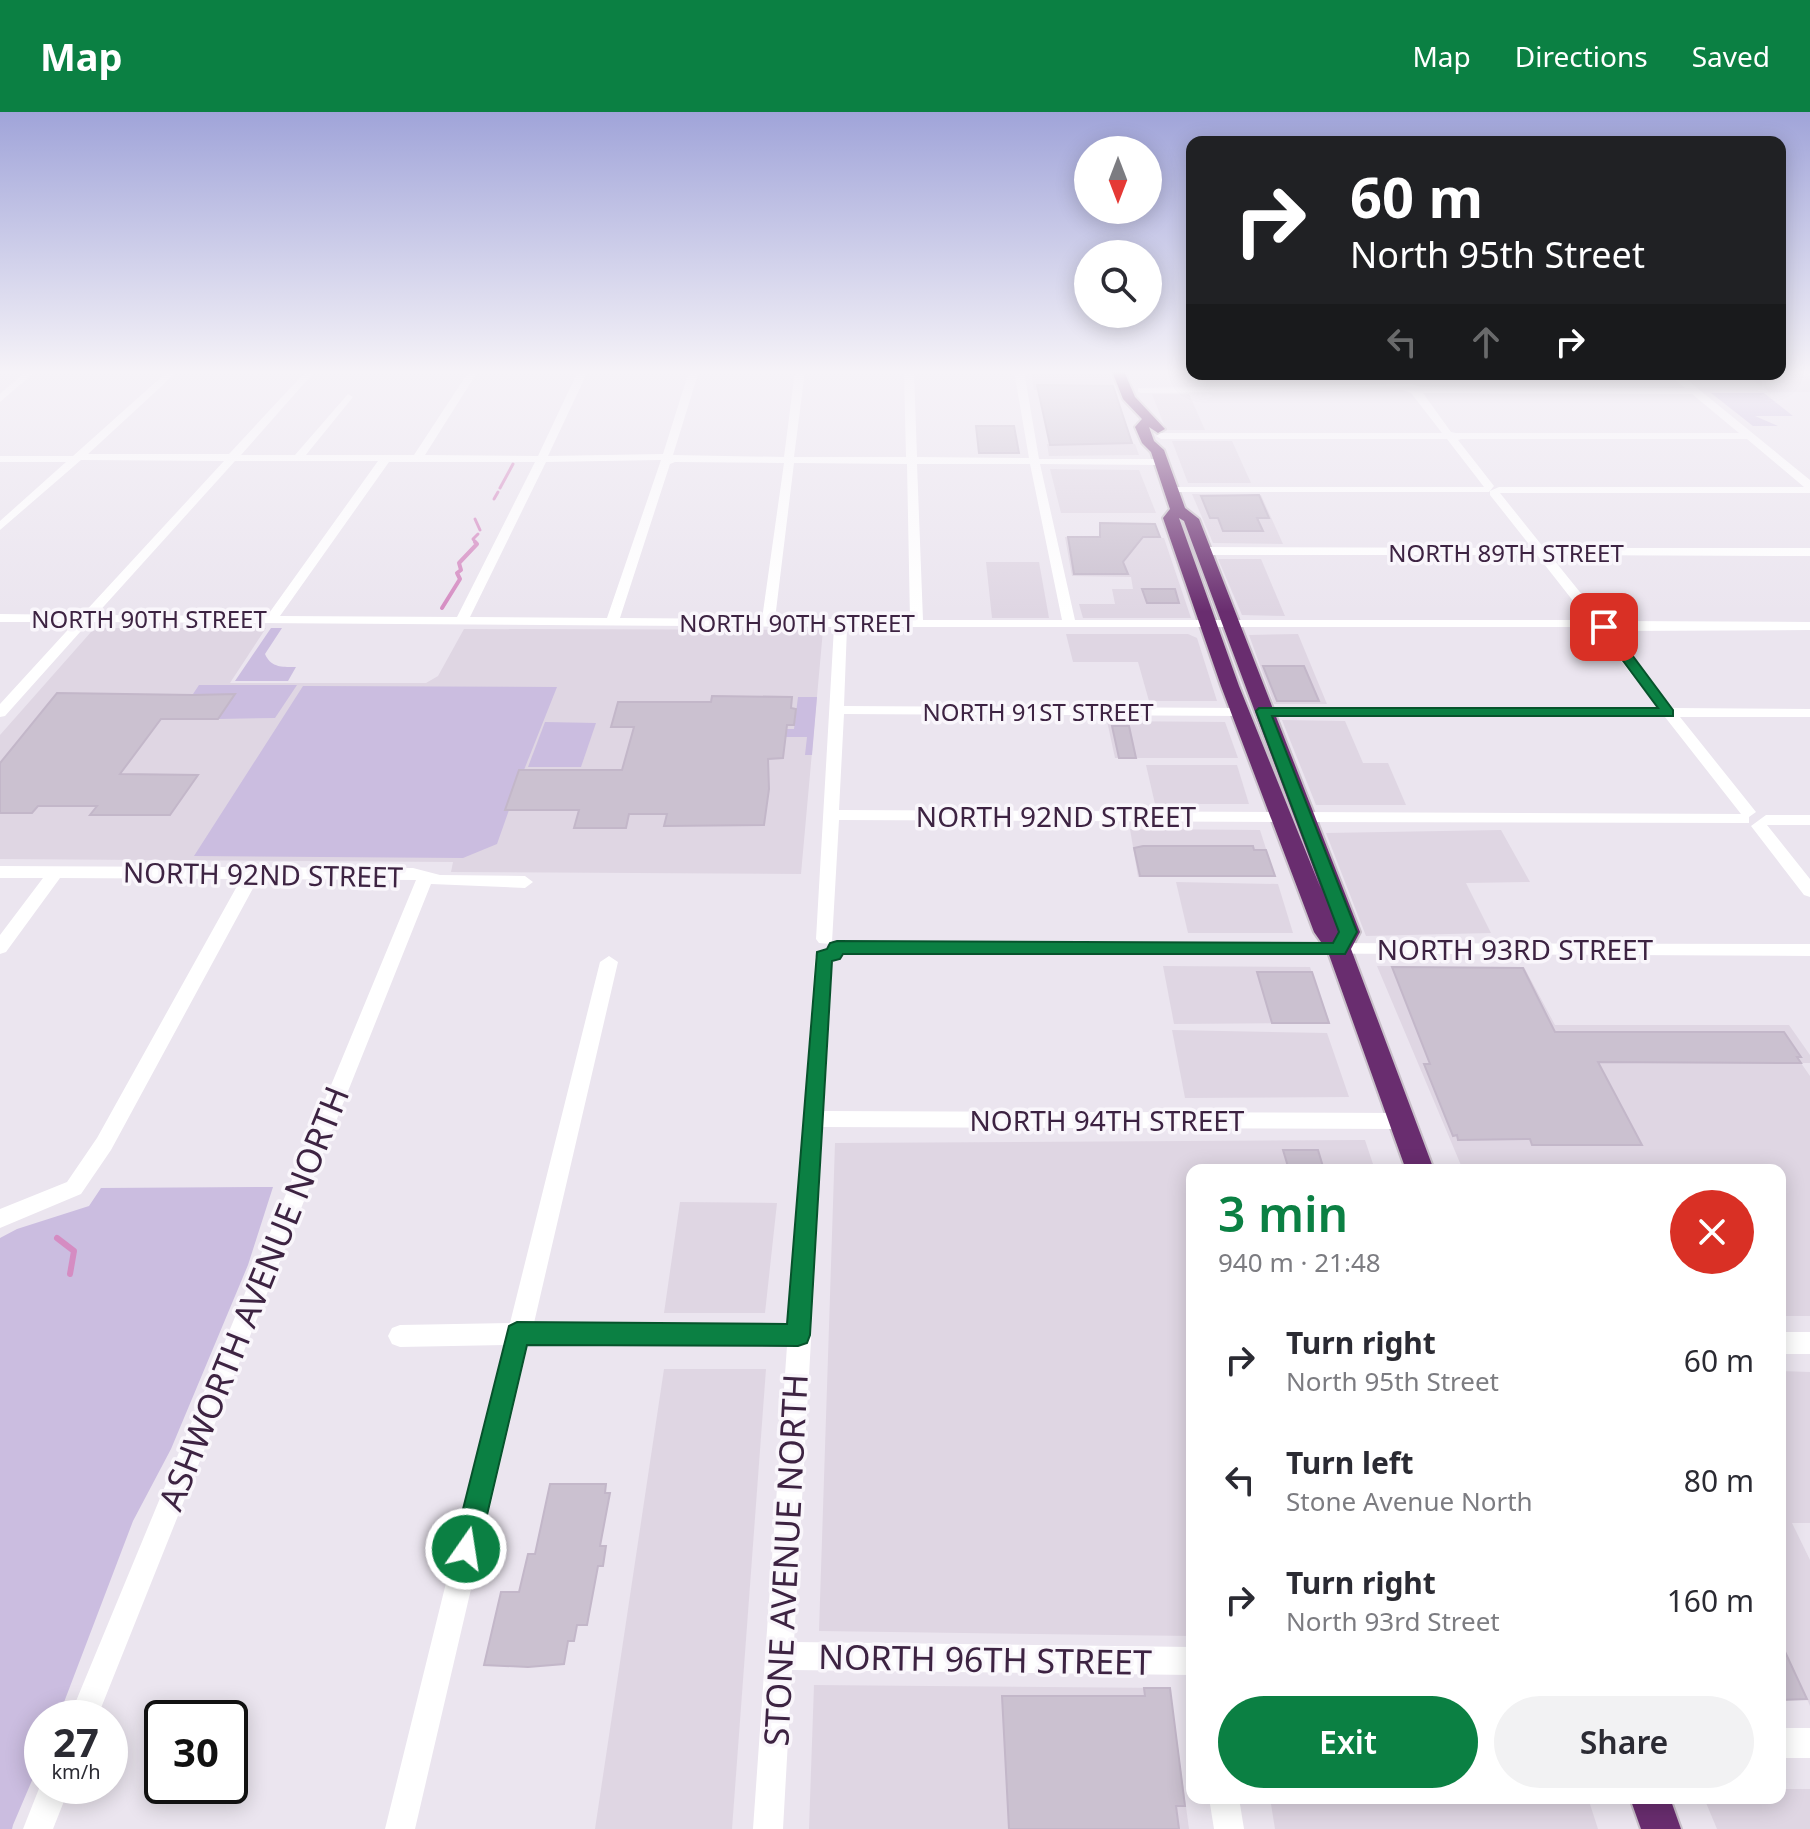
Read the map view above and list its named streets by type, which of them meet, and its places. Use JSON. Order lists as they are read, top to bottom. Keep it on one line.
{"streets":{"street":["NORTH 89TH STREET","NORTH 90TH STREET","NORTH 91ST STREET","NORTH 92ND STREET","NORTH 93RD STREET","NORTH 94TH STREET","ASHWORTH AVENUE NORTH","STONE AVENUE NORTH","NORTH 96TH STREET"]},"crossings":[["NORTH 90TH STREET","STONE AVENUE NORTH"],["NORTH 91ST STREET","STONE AVENUE NORTH"],["NORTH 92ND STREET","ASHWORTH AVENUE NORTH"],["NORTH 92ND STREET","STONE AVENUE NORTH"],["NORTH 93RD STREET","STONE AVENUE NORTH"],["NORTH 94TH STREET","STONE AVENUE NORTH"],["STONE AVENUE NORTH","NORTH 96TH STREET"]],"north":"bottom","page":{"header":"Map","nav":["Map","Directions","Saved"],"turn":["60 m","North 95th Street"],"heading":["3 min","940 m · 21:48"],"list":[{"name":"Turn right","note":"North 95th Street","value":"60 m"},{"name":"Turn left","note":"Stone Avenue North","value":"80 m"},{"name":"Turn right","note":"North 93rd Street","value":"160 m"}],"buttons":["Exit","Share"],"speed":"27 km/h","limit":"30"}}
